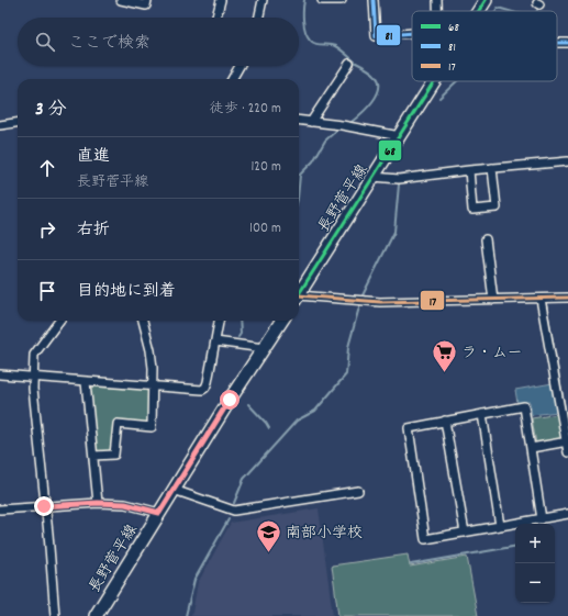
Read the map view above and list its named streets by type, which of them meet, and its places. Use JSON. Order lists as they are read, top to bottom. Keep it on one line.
{"streets":{"main road":["長野菅平線"]},"places":{"supermarket":["ラ・ムー"],"school or university":["南部小学校"]},"lines":["transit line 68","transit line 81","transit line 17"],"legend":["68","81","17"],"page":{"search":"ここで検索","heading":["3 分","徒歩 · 220 m"],"list":[["直進","長野菅平線","120 m"],["右折","100 m"],"目的地に到着"],"map_buttons":["+","−"]}}
